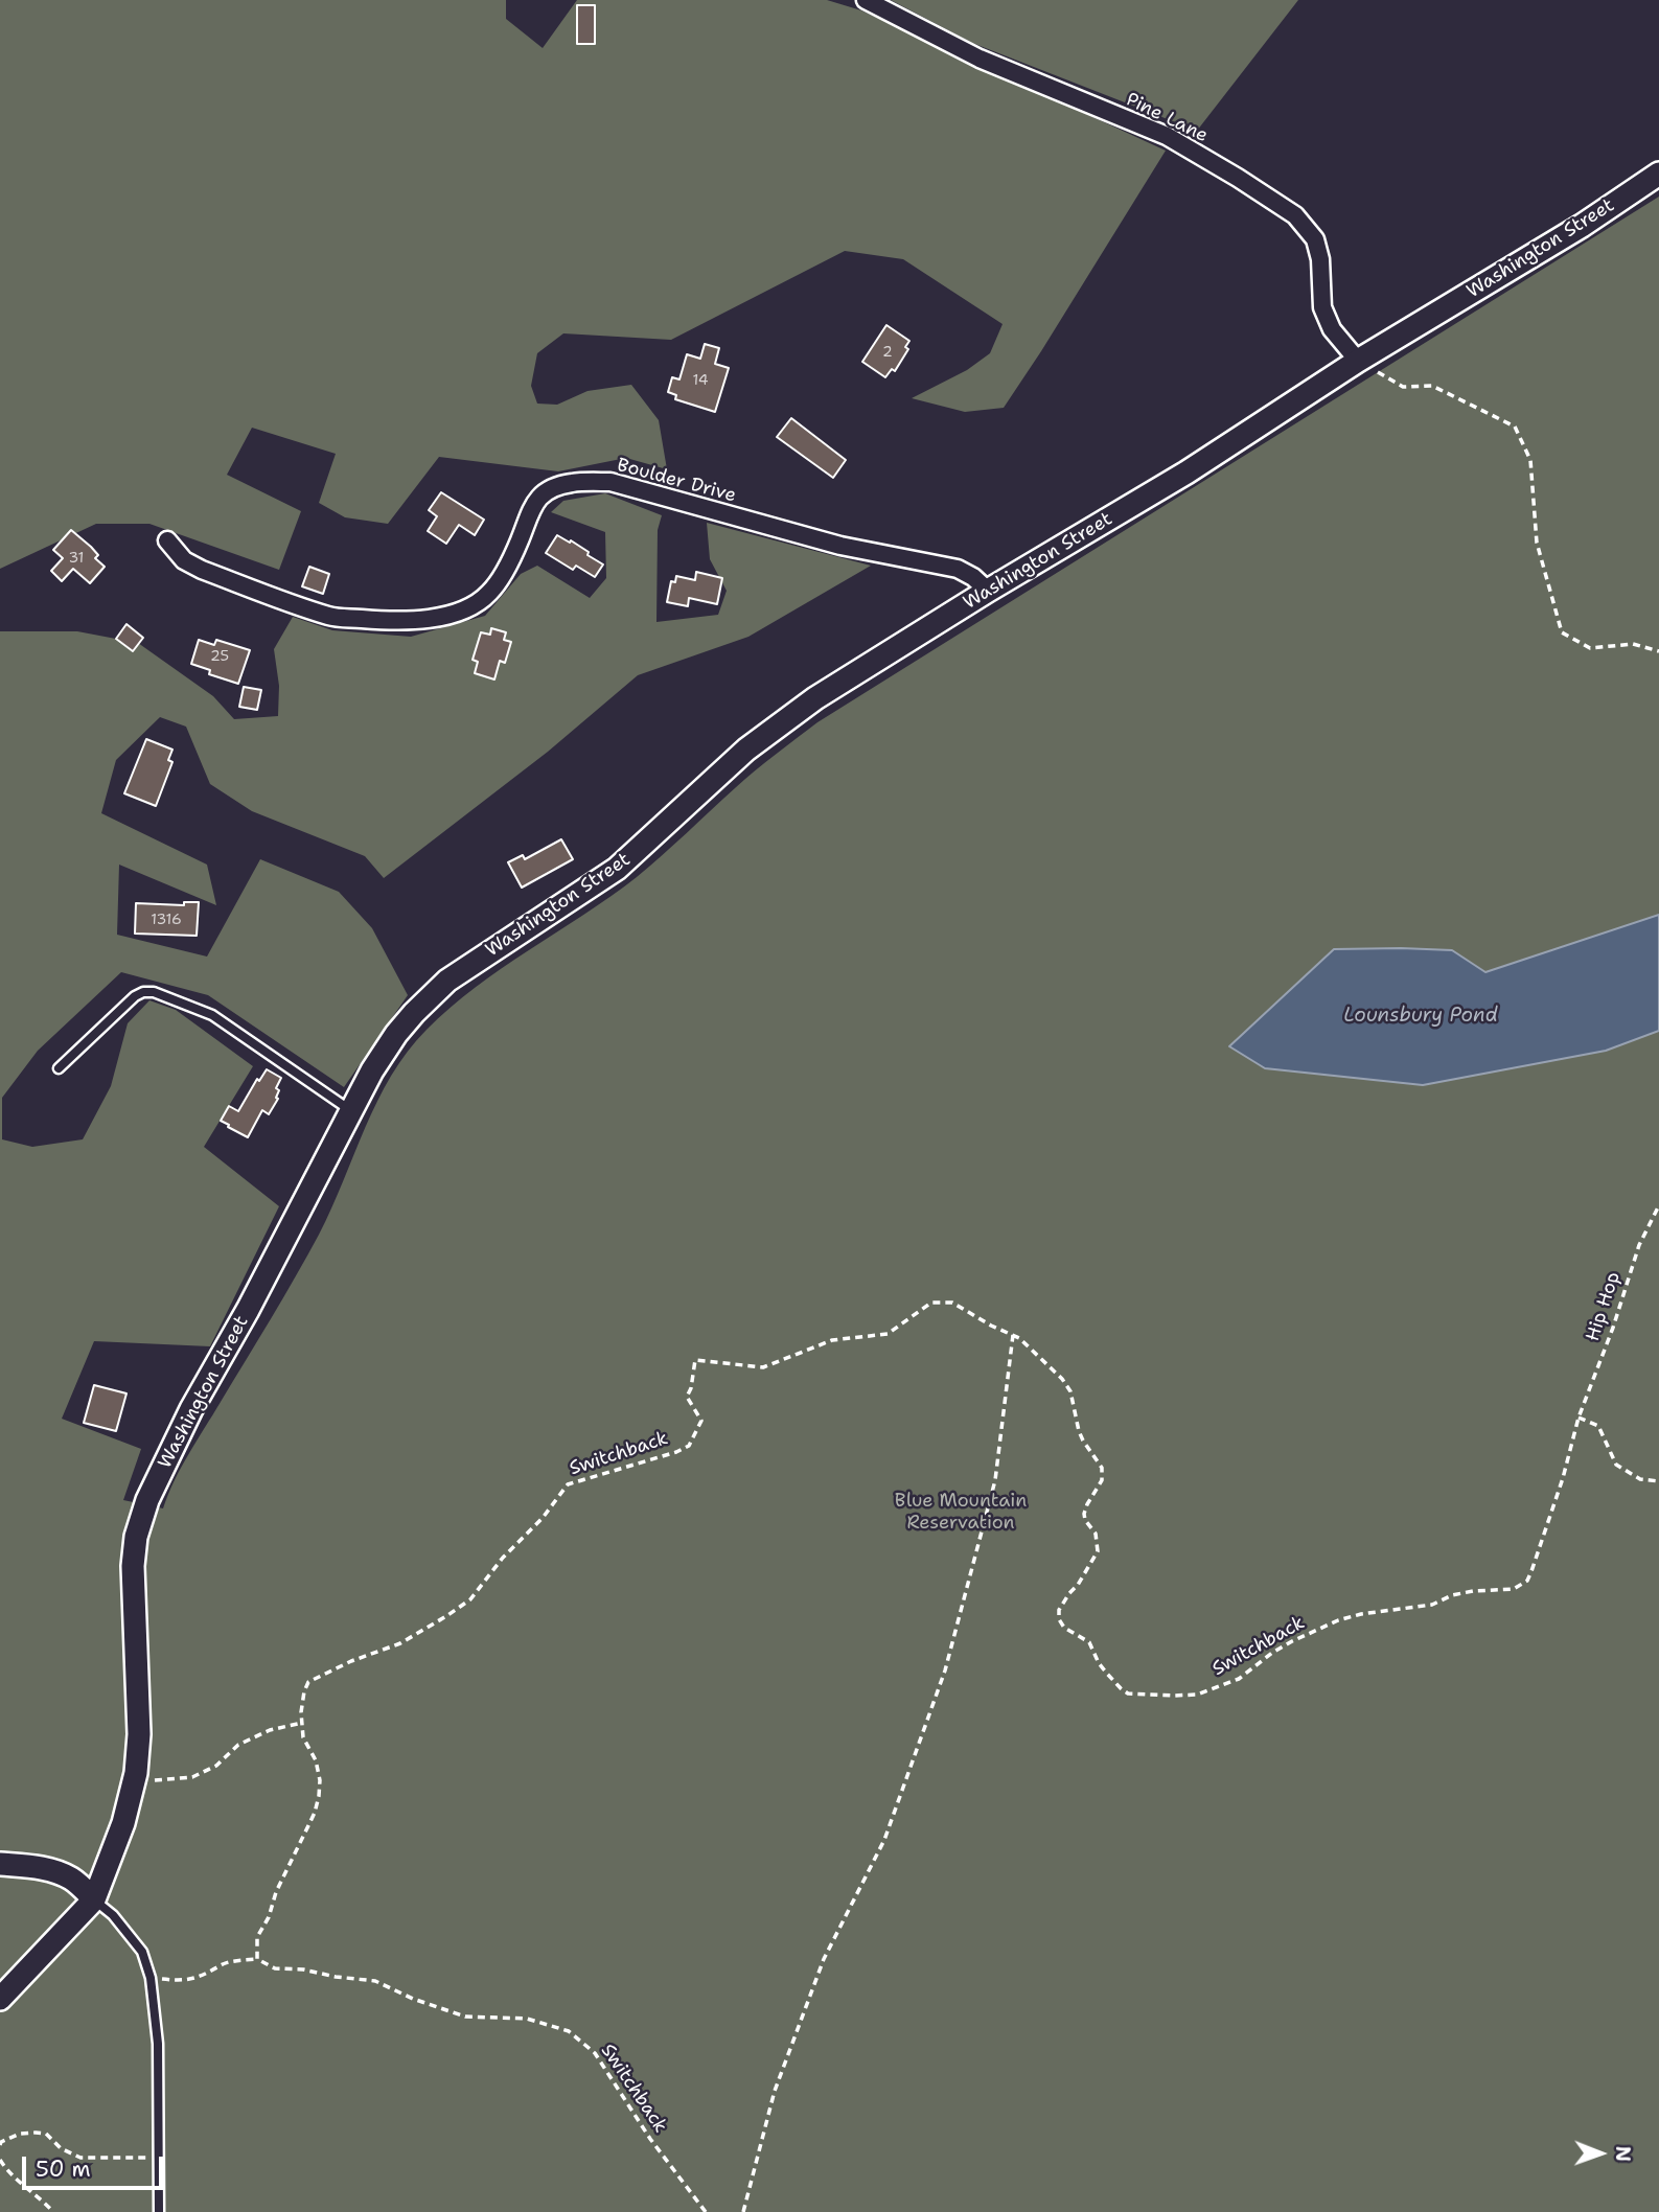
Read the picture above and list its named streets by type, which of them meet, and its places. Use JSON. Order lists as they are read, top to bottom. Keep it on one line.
{"streets":{"street":["Pine Lane","Washington Street","Boulder Drive"],"path":["Hip Hop","Switchback"]},"crossings":[["Pine Lane","Washington Street"],["Washington Street","Boulder Drive"],["Hip Hop","Switchback"]],"water":["Lounsbury Pond"],"parks":["Blue Mountain Reservation"],"house_numbers":["2","14","31","25","1316"],"scale_bar":"50 m","north":"right"}
